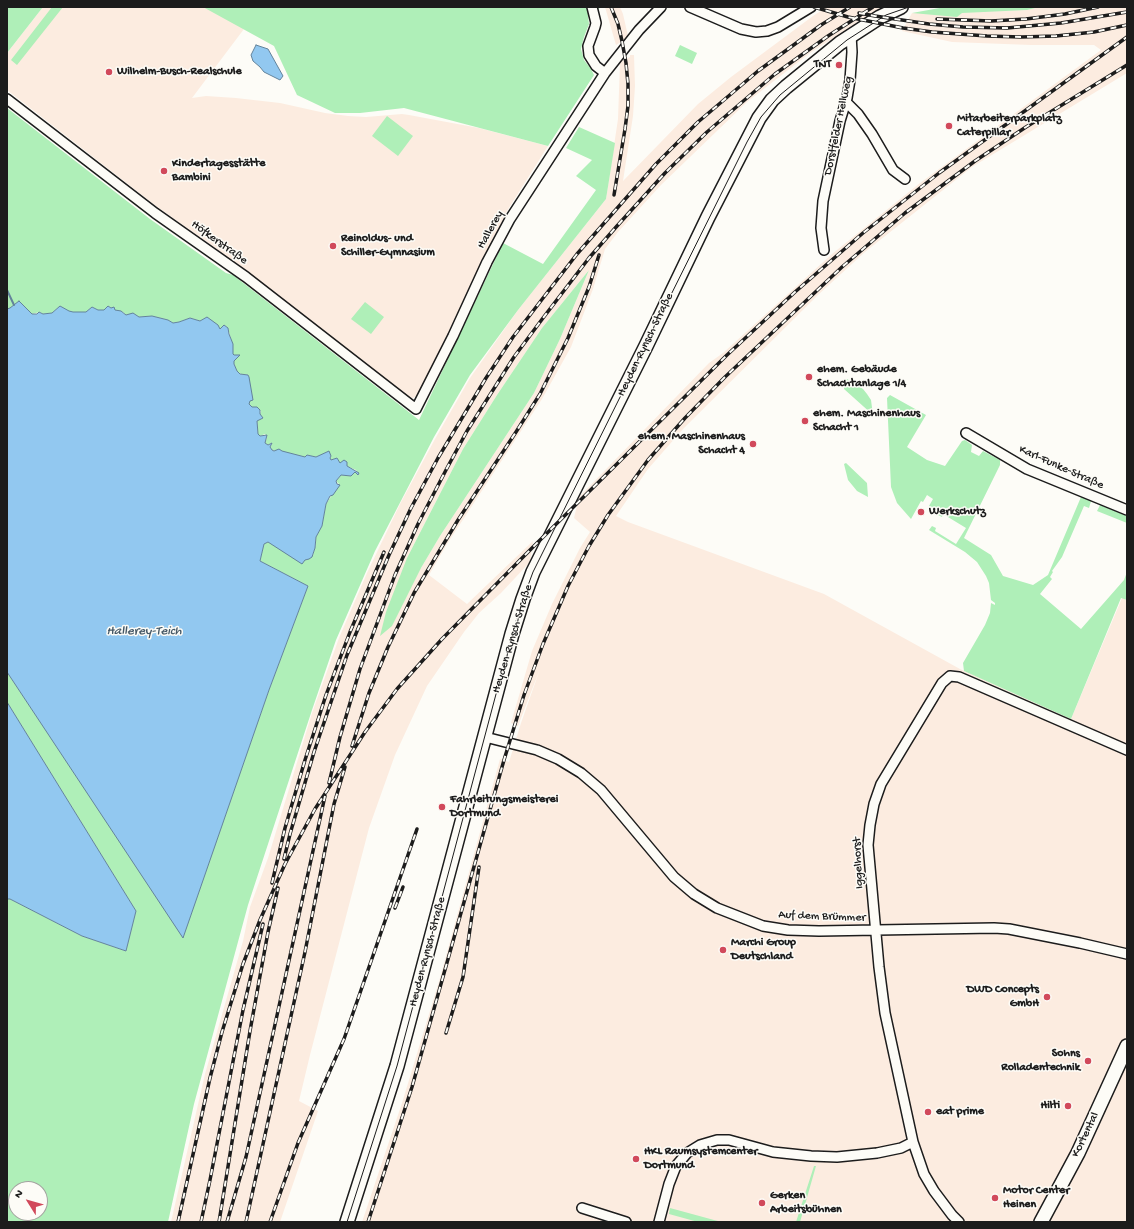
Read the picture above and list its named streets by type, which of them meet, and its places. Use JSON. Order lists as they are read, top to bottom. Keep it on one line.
{"streets":{"main road":["Heyden-Rynsch-Straße","Kortental"],"street":["Dorstfelder Hellweg","Hallerey","Höfkerstraße","Karl-Funke-Straße","Iggelhorst","Auf dem Brümmer"]},"crossings":[["Dorstfelder Hellweg","Heyden-Rynsch-Straße"],["Hallerey","Höfkerstraße"],["Heyden-Rynsch-Straße","Auf dem Brümmer"],["Iggelhorst","Auf dem Brümmer"]],"water":["Hallerey-Teich"],"places":["TNT","Wilhelm-Busch-Realschule","Mitarbeiterparkplatz Caterpillar","Kindertagesstätte Bambini","Reinoldus- und Schiller-Gymnasium","ehem. Gebäude Schachtanlage 1/4","ehem. Maschinenhaus Schacht 1","ehem. Maschinenhaus Schacht 4","Werkschutz","Fahrleitungsmeisterei Dortmund","Marchi Group Deutschland","DWD Concepts GmbH","Sohns Rolladentechnik","Hilti","eat prime","HKL Raumsystemcenter Dortmund","Motor Center Heinen","Gerken Arbeitsbühnen"],"north":"top left"}
